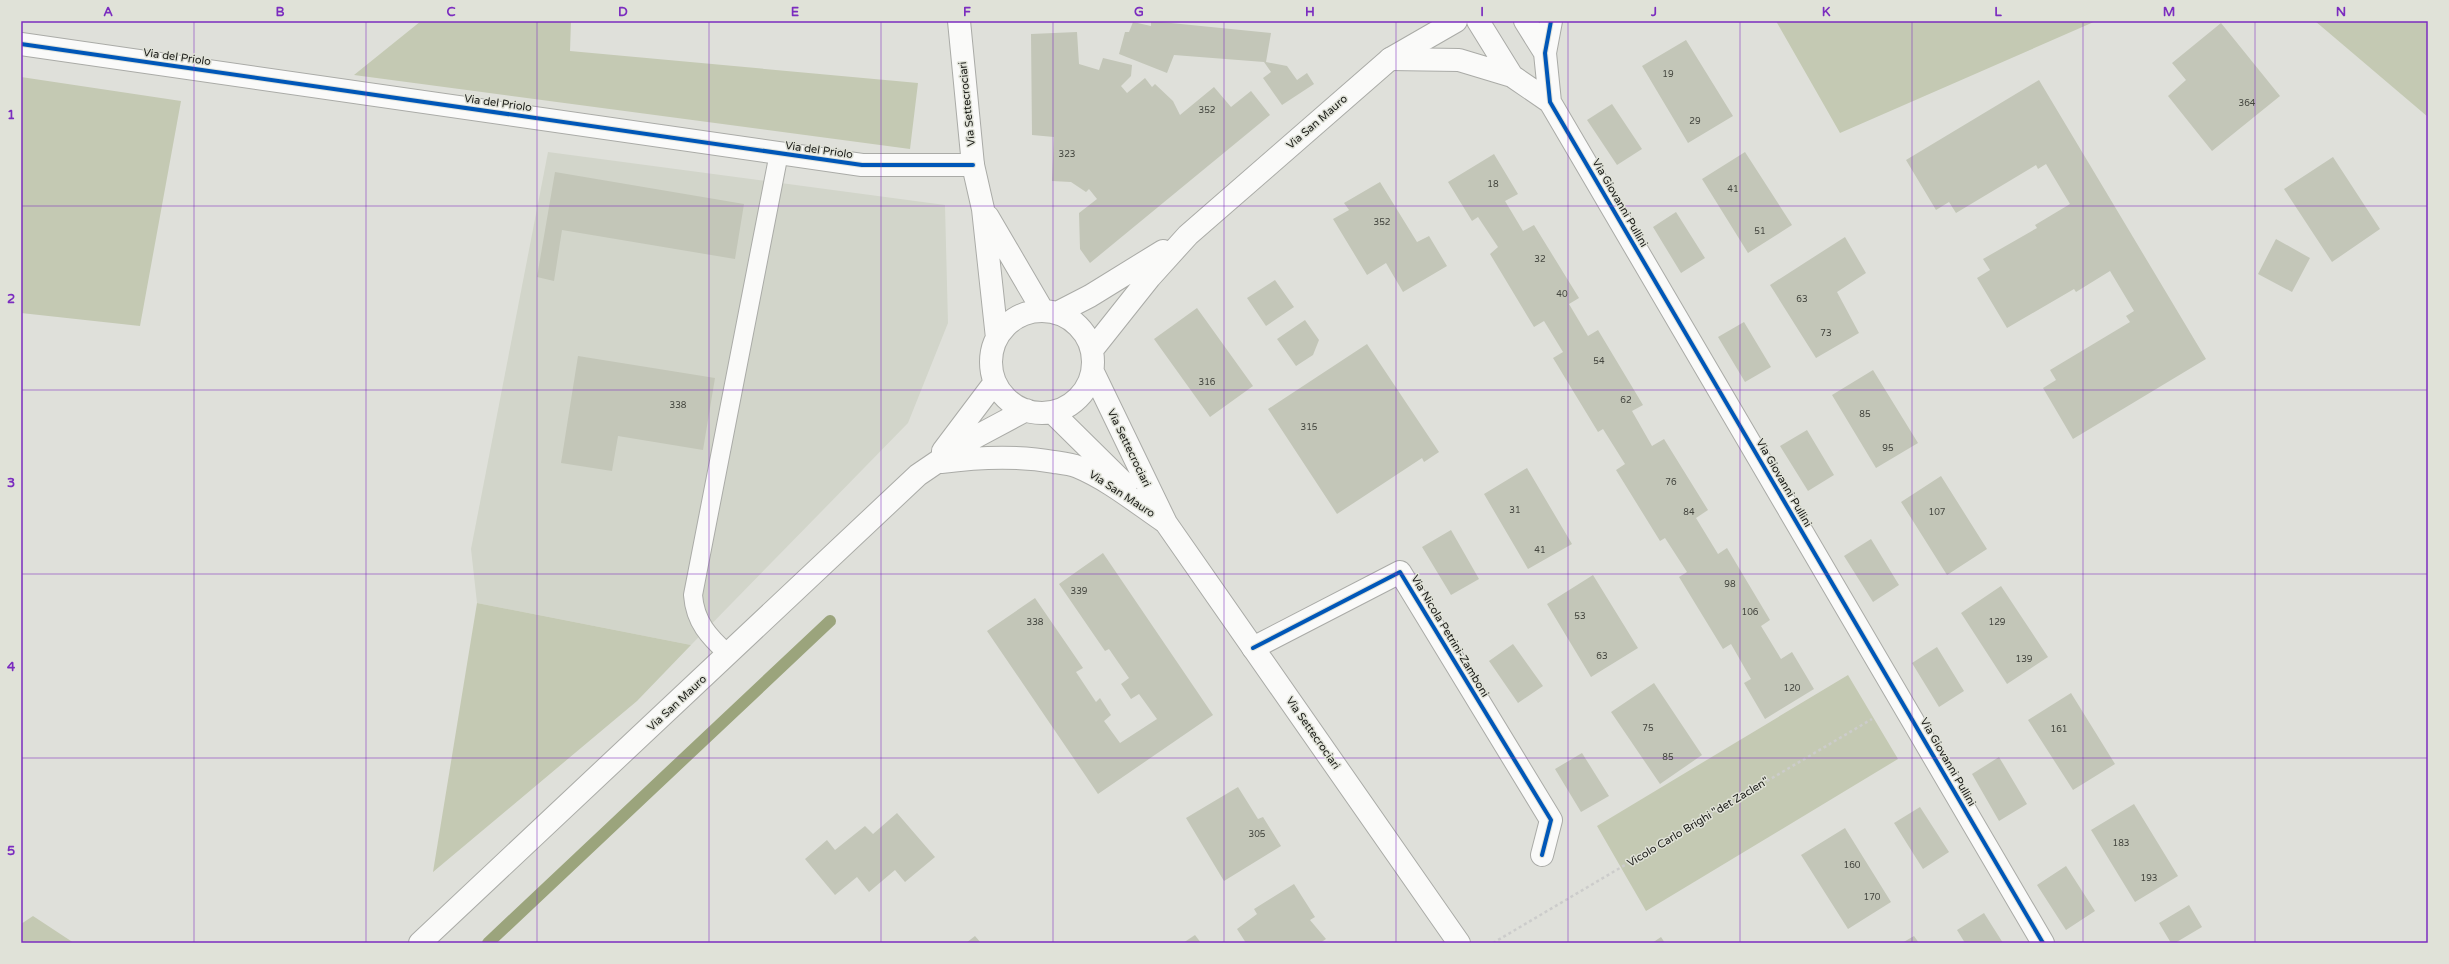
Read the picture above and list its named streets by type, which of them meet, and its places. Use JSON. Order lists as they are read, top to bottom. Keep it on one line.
{"streets":{"main road":["Via del Priolo","Via Settecrociari","Via San Mauro","Via Giovanni Pullini","Via Nicola Petrini-Zamboni"],"path":["Vicolo Carlo Brighi \"det Zaclen\""]},"crossings":[["Via del Priolo","Via Settecrociari"],["Via Settecrociari","Via San Mauro"],["Via Settecrociari","Via Nicola Petrini-Zamboni"],["Via San Mauro","Via Giovanni Pullini"],["Via Giovanni Pullini","Vicolo Carlo Brighi \"det Zaclen\""]],"house_numbers":["19","364","352","29","323","18","41","352","51","32","40","63","73","54","316","62","338","85","315","95","76","31","84","107","41","98","339","106","53","338","129","63","139","120","75","161","85","305","183","160","193","170"],"grid":{"columns":["A","B","C","D","E","F","G","H","I","J","K","L","M","N"],"rows":["1","2","3","4","5"]}}
